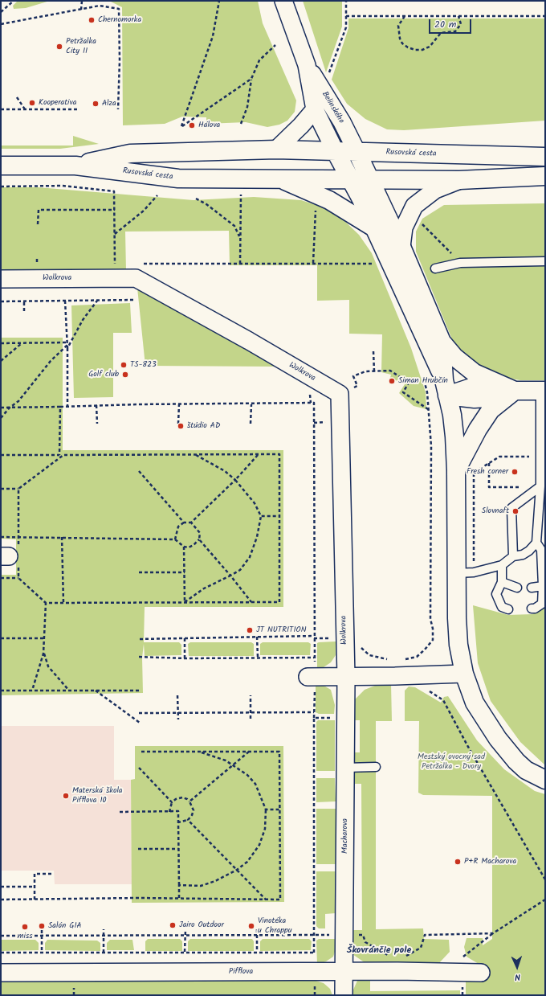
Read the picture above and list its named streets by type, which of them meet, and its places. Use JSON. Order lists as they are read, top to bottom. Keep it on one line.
{"streets":{"street":["Belinského","Rusovská cesta","Wolkrova","Macharova","Pifflova"]},"crossings":[["Belinského","Rusovská cesta"],["Wolkrova","Macharova"],["Macharova","Pifflova"]],"districts":["Škovránčie pole"],"parks":["Mestský ovocný sad Petržalka - Dvory"],"places":["Chernomorka","Petržalka City II","Kooperativa","Alza","Hálova","TS-823","Golf club","Siman Hrubčín","štúdio AD","Fresh corner","Slovnaft","JT NUTRITION","Materská škola Pifflova 10","P+R Macharova","Jairo Outdoor","Salón GIA","Vinotéka u Chrappu","miss"],"scale_bar":"20 m","north":"bottom"}
